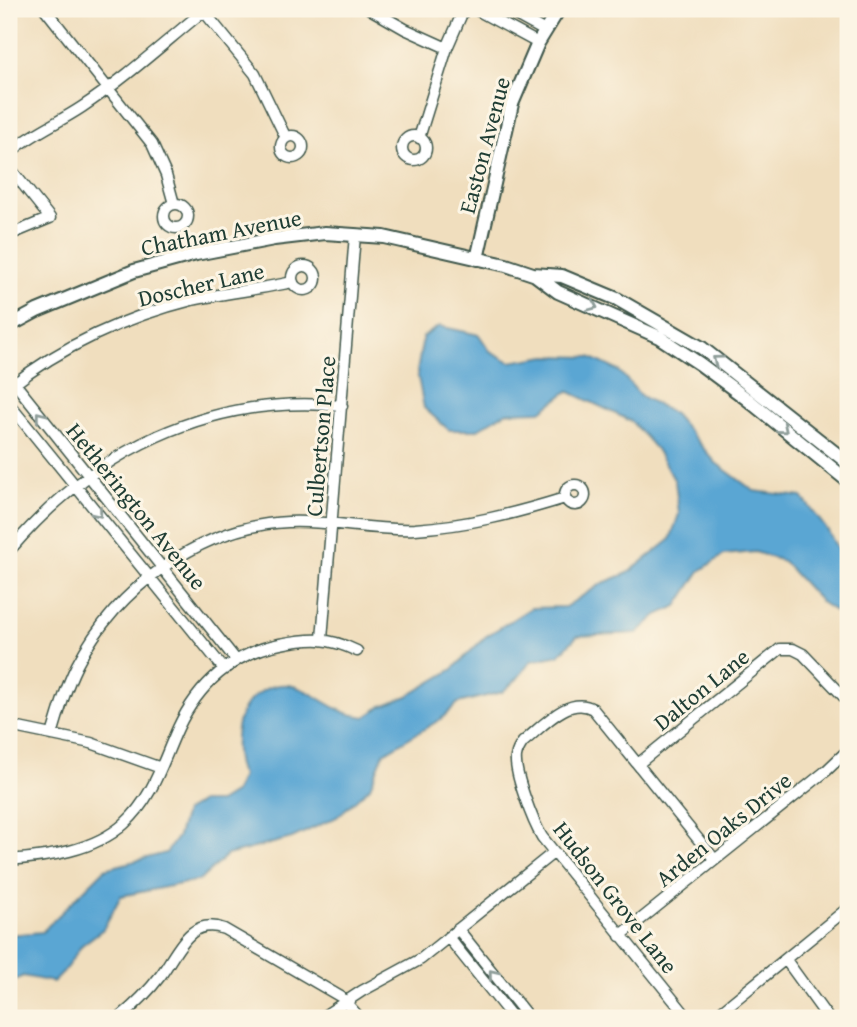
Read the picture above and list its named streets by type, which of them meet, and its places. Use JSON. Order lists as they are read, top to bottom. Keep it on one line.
{"streets":{"street":["Easton Avenue","Chatham Avenue","Doscher Lane","Culbertson Place","Hetherington Avenue","Dalton Lane","Arden Oaks Drive","Hudson Grove Lane"]},"crossings":[["Easton Avenue","Chatham Avenue"],["Chatham Avenue","Culbertson Place"],["Doscher Lane","Hetherington Avenue"],["Dalton Lane","Hudson Grove Lane"],["Arden Oaks Drive","Hudson Grove Lane"]]}
